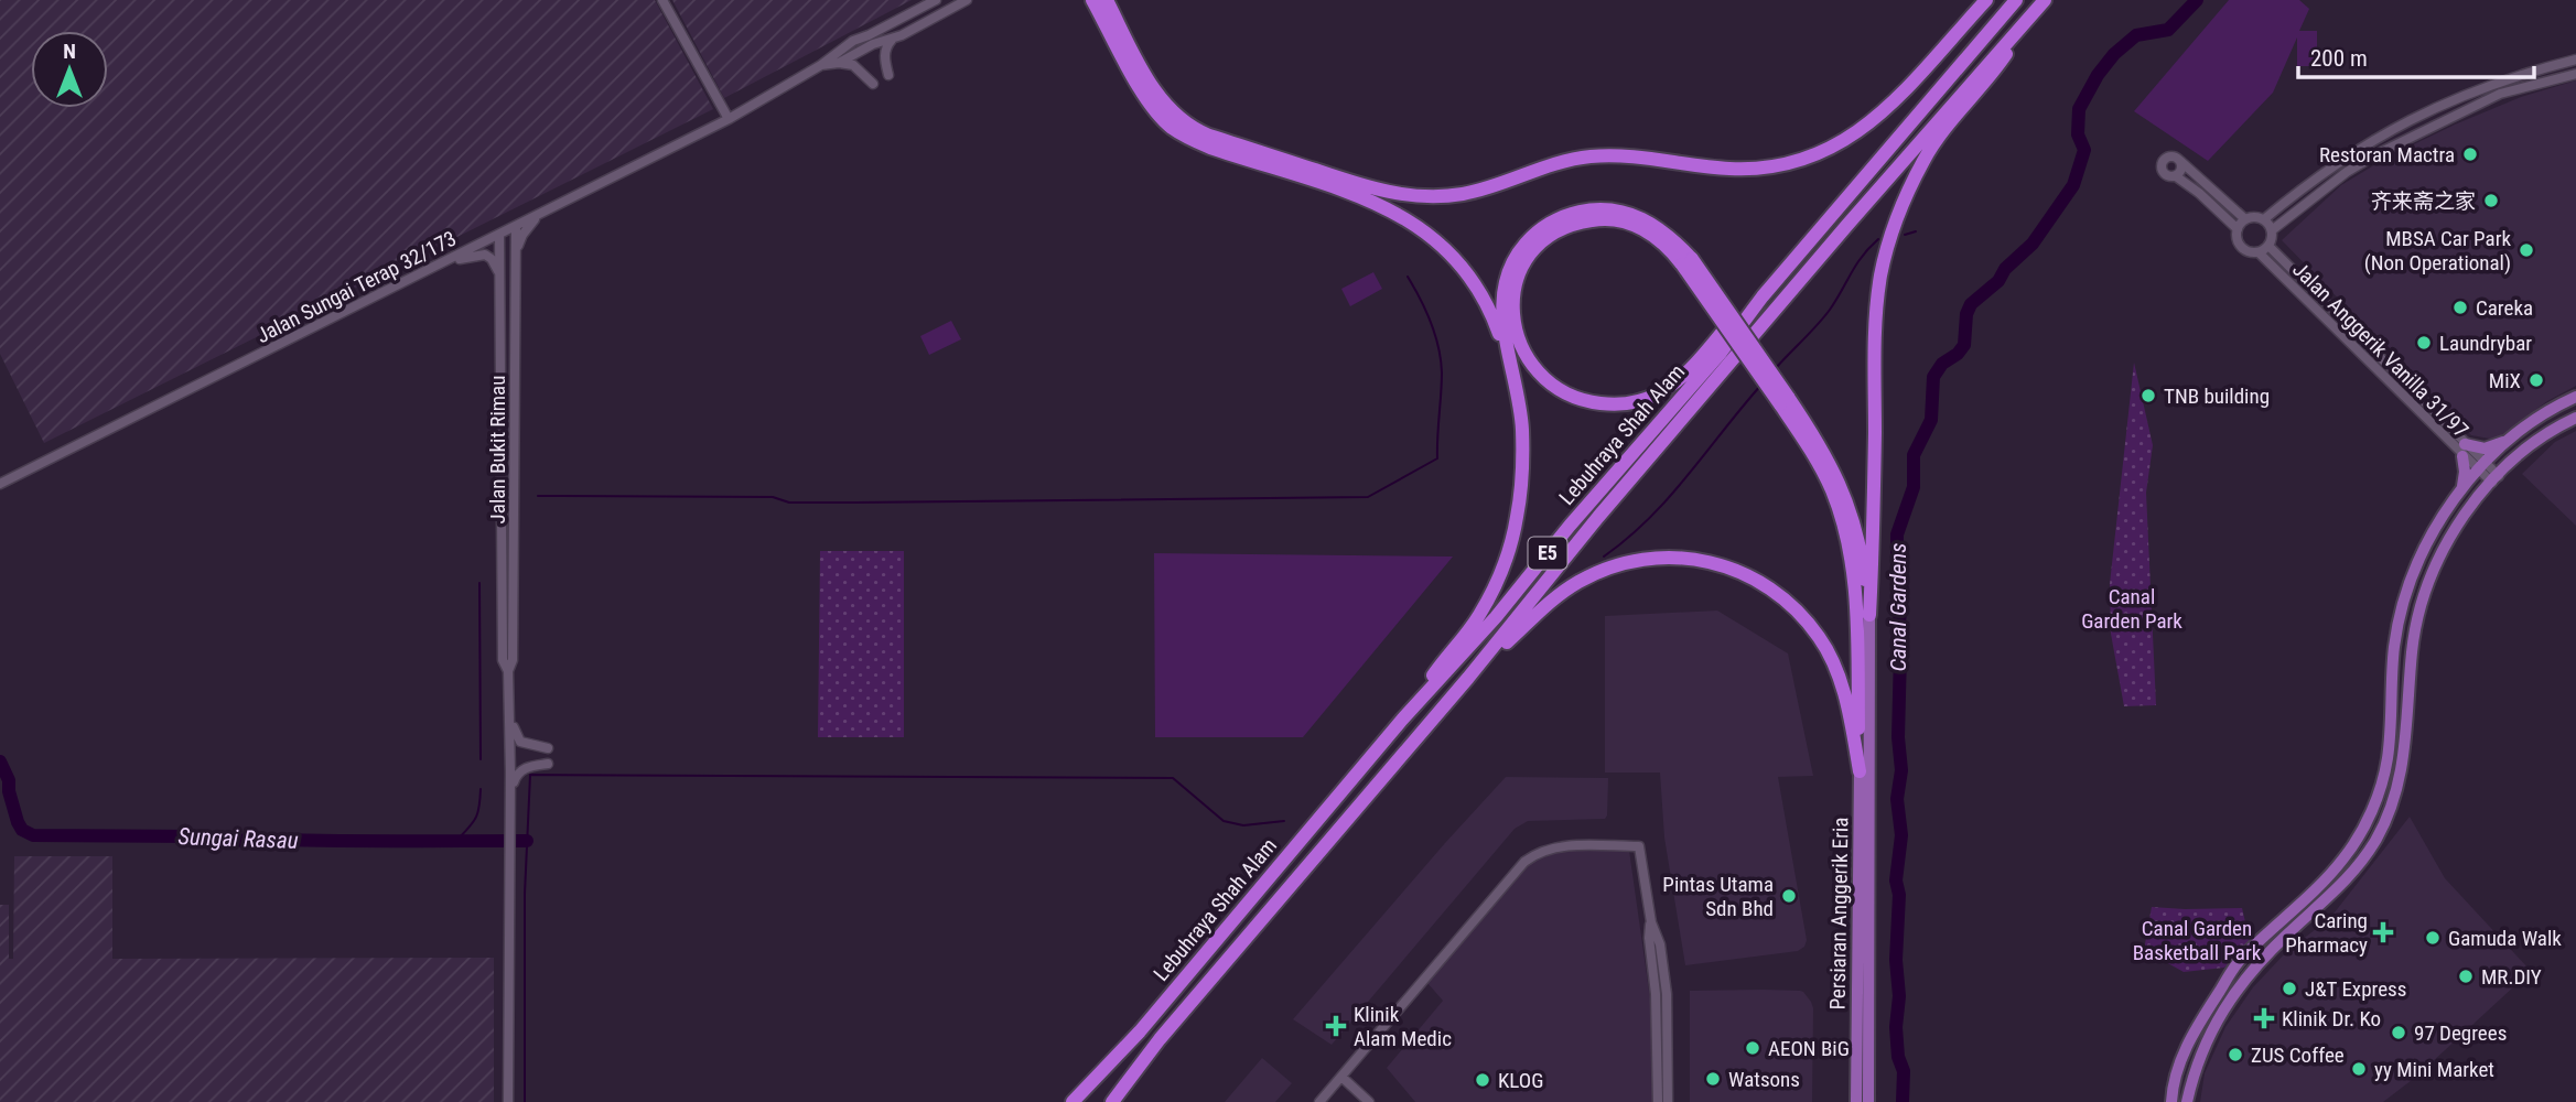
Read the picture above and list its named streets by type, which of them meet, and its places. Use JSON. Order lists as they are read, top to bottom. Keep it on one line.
{"streets":{"highway":["Lebuhraya Shah Alam","E5"],"main road":["Persiaran Anggerik Eria"],"street":["Jalan Sungai Terap 32/173","Jalan Anggerik Vanilla 31/97","Jalan Bukit Rimau"]},"crossings":[["Jalan Sungai Terap 32/173","Jalan Bukit Rimau"]],"water":["Canal Gardens","Sungai Rasau"],"parks":["Canal Garden Park","Canal Garden Basketball Park"],"places":{"other":["Restoran Mactra","齐来斋之家","MBSA Car Park (Non Operational)","Careka","Laundrybar","MiX","TNB building","Pintas Utama Sdn Bhd","Gamuda Walk","MR.DIY","J&T Express","97 Degrees","AEON BiG","ZUS Coffee","yy Mini Market","Watsons","KLOG"],"health":["Caring Pharmacy","Klinik Dr. Ko","Klinik Alam Medic"]},"scale_bar":"200 m","north":"top"}
